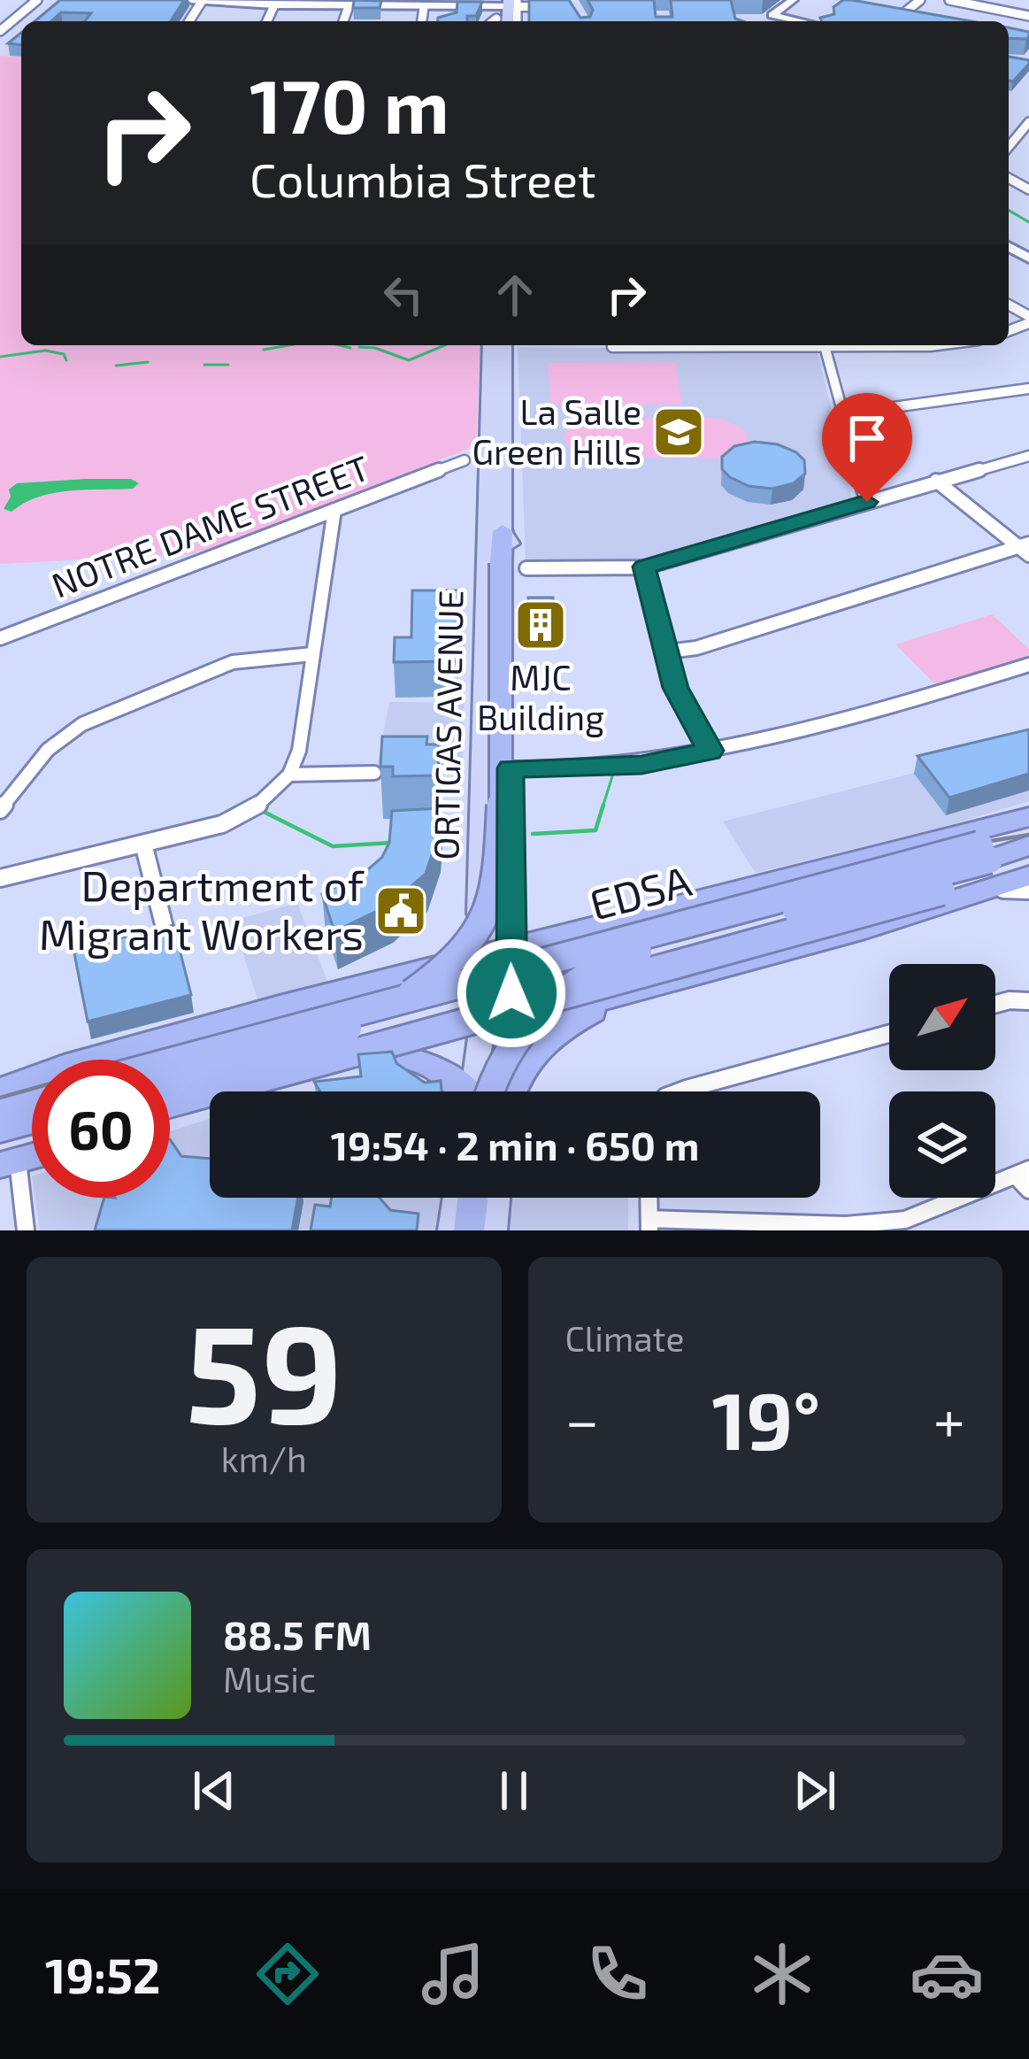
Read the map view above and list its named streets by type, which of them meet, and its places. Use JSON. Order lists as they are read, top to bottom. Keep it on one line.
{"streets":{"highway":["EDSA"],"main road":["ORTIGAS AVENUE"],"street":["NOTRE DAME STREET"]},"crossings":[["NOTRE DAME STREET","ORTIGAS AVENUE"]],"places":{"school or university":["La Salle Green Hills"],"building":["MJC Building"],"public building":["Department of Migrant Workers"]},"north":"top right","page":{"turn":["170 m","Columbia Street"],"limit":"60","trip":"19:54 · 2 min · 650 m","tile":[["59","km/h"],"Climate"],"heat":["−","19°","+"],"song":["88.5 FM","Music"],"tabs":"19:52"}}
